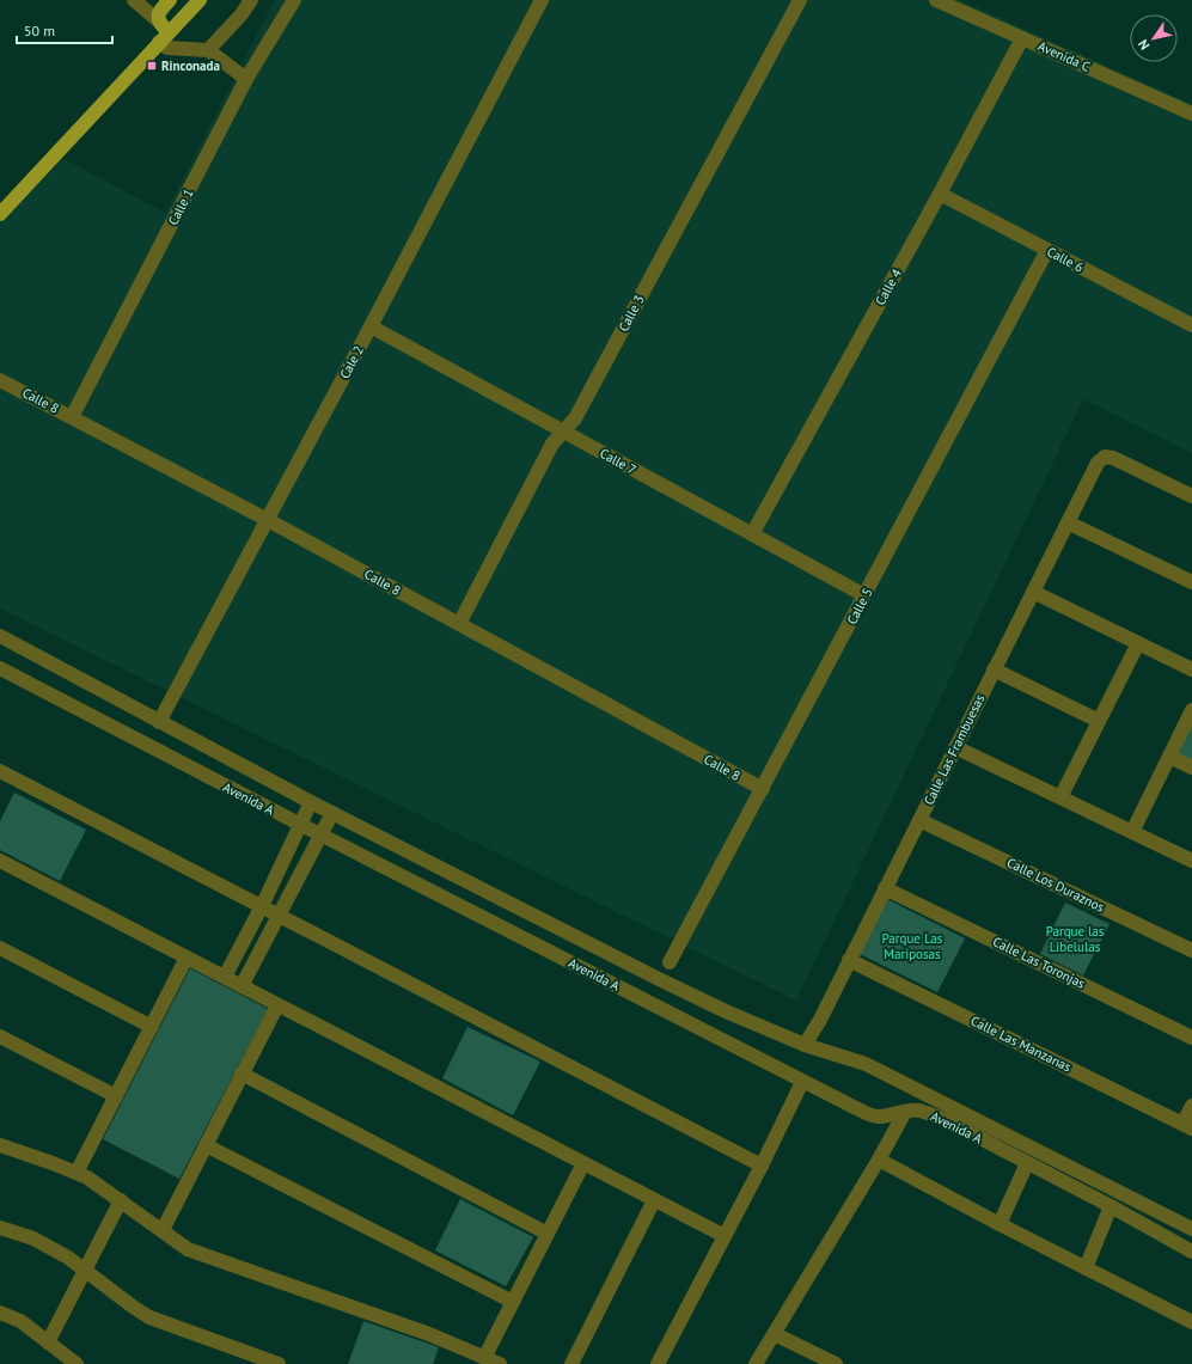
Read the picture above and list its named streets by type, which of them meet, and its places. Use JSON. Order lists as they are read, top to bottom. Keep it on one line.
{"streets":{"street":["Avenida C","Calle 1","Calle 6","Calle 4","Calle 3","Cale 2","Calle 8","Calle 7","Calle 5","Calle Las Frambuesas","Avenida A","Calle Los Duraznos","Calle Las Toronjas","Calle Las Manzanas"]},"crossings":[["Avenida C","Calle 4"],["Calle 1","Calle 8"],["Calle 6","Calle 4"],["Calle 6","Calle 5"],["Calle 4","Calle 7"],["Calle 3","Calle 8"],["Calle 3","Calle 7"],["Cale 2","Calle 8"],["Cale 2","Calle 7"],["Cale 2","Avenida A"],["Calle 8","Calle 5"],["Calle 7","Calle 5"],["Calle Las Frambuesas","Avenida A"],["Calle Las Frambuesas","Calle Los Duraznos"],["Calle Las Frambuesas","Calle Las Toronjas"],["Calle Las Frambuesas","Calle Las Manzanas"]],"parks":["Parque las Libelulas","Parque Las Mariposas"],"places":{"transit":["Rinconada"]},"scale_bar":"50 m","north":"bottom left"}
